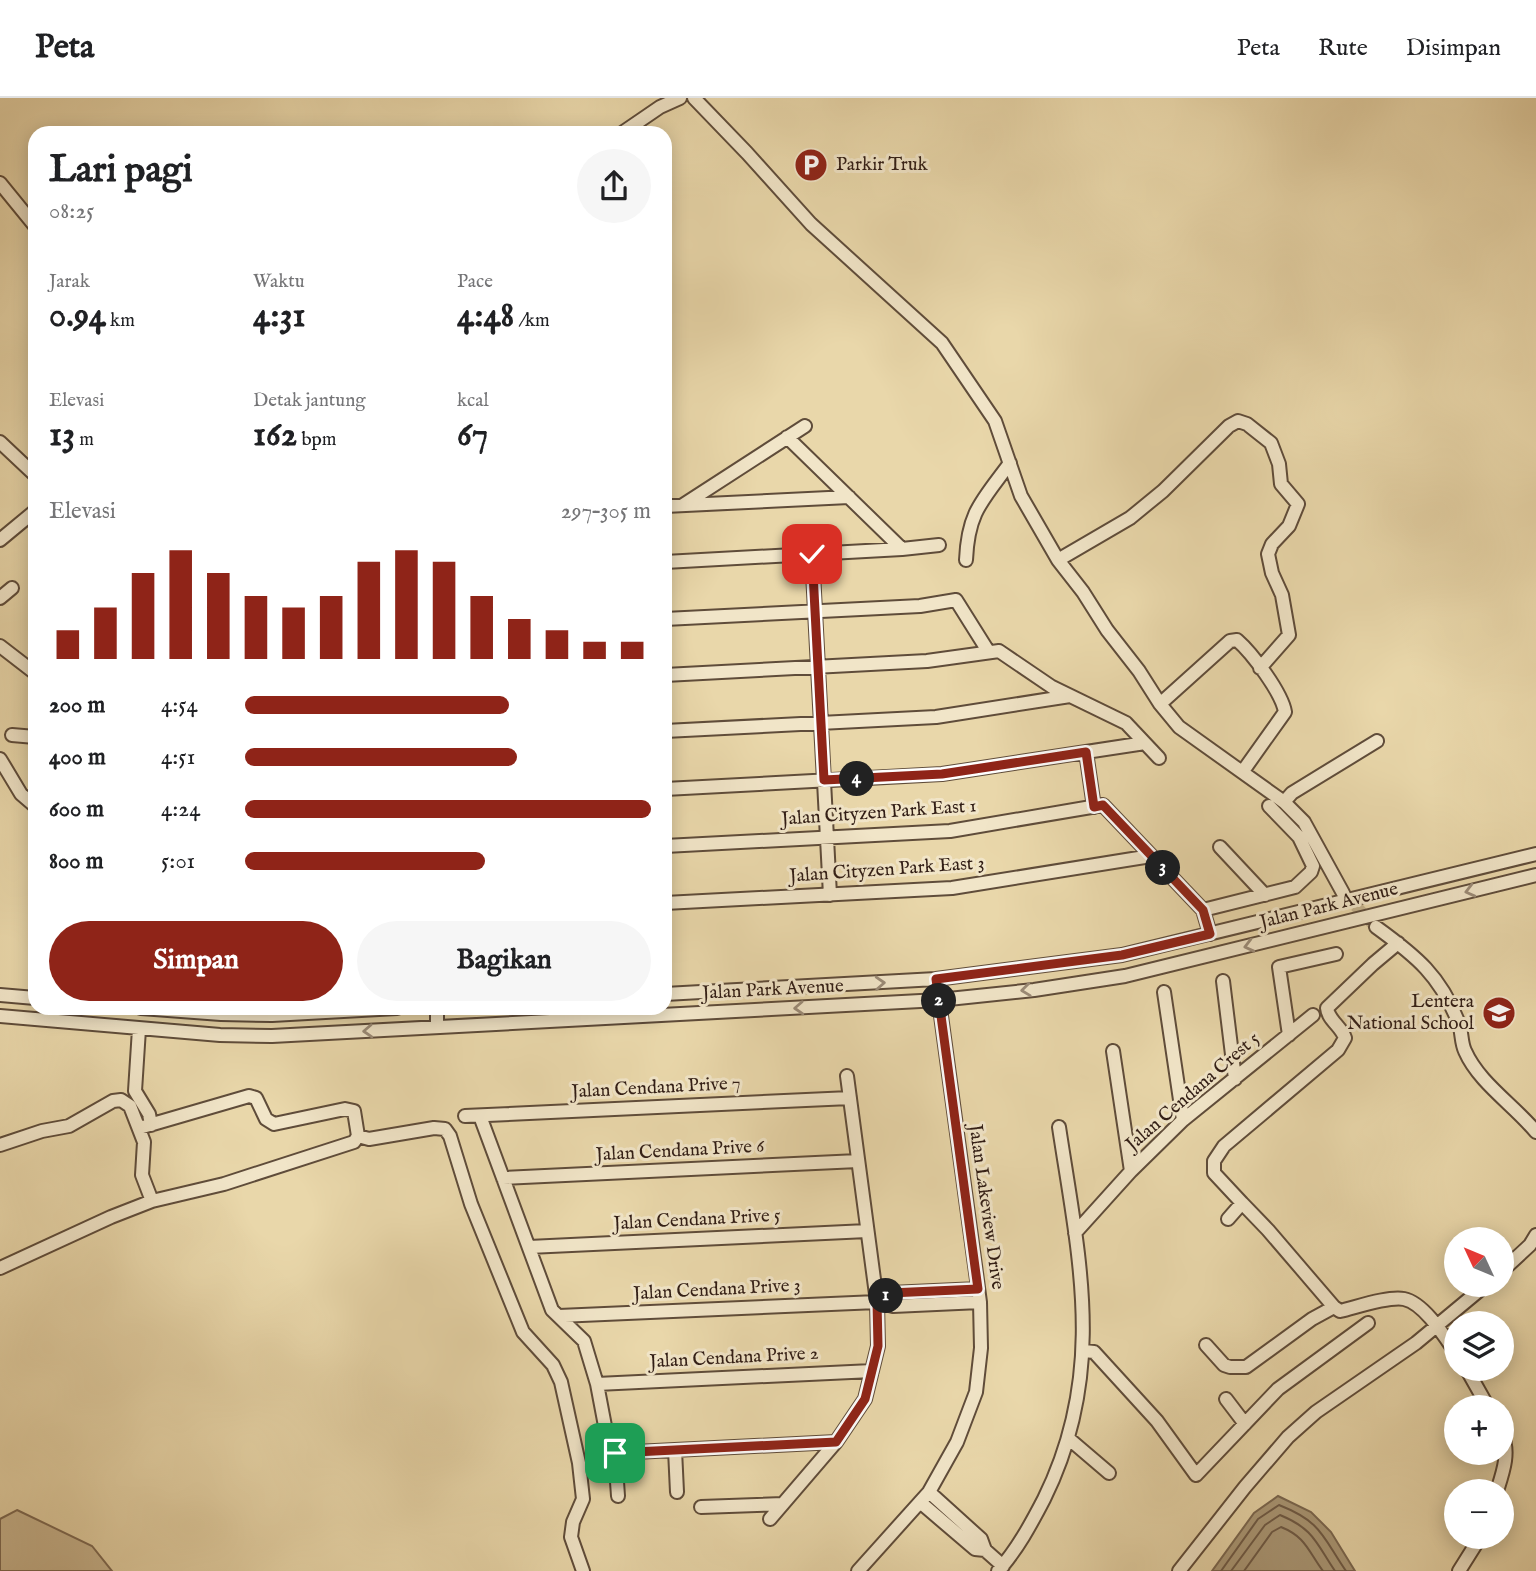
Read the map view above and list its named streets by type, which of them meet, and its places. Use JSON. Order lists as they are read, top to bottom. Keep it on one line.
{"streets":{"street":["Jalan Cityzen Park East 1","Jalan Cityzen Park East 3","Jalan Park Avenue","Jalan Cendana Prive 7","Jalan Cendana Crest 5","Jalan Cendana Prive 6","Jalan Lakeview Drive","Jalan Cendana Prive 5","Jalan Cendana Prive 3","Jalan Cendana Prive 2"]},"crossings":[["Jalan Park Avenue","Jalan Lakeview Drive"],["Jalan Lakeview Drive","Jalan Cendana Prive 3"]],"places":{"parking":["Parkir Truk"],"school or university":["Lentera National School"]},"north":"top left","page":{"header":"Peta","nav":["Peta","Rute","Disimpan"],"heading":["Lari pagi","08:25"],"stats":[["Jarak","0.94 km"],["Waktu","4:31"],["Pace","4:48 /km"],["Elevasi","13 m"],["Detak jantung","162 bpm"],["kcal","67"]],"chart":["Elevasi","297–305 m"],"list":[{"name":"200 m","note":"4:54"},{"name":"400 m","note":"4:51"},{"name":"600 m","note":"4:24"},{"name":"800 m","note":"5:01"}],"pins":["4","3","2","1"],"buttons":["Simpan","Bagikan"],"map_buttons":["+","−"]}}
